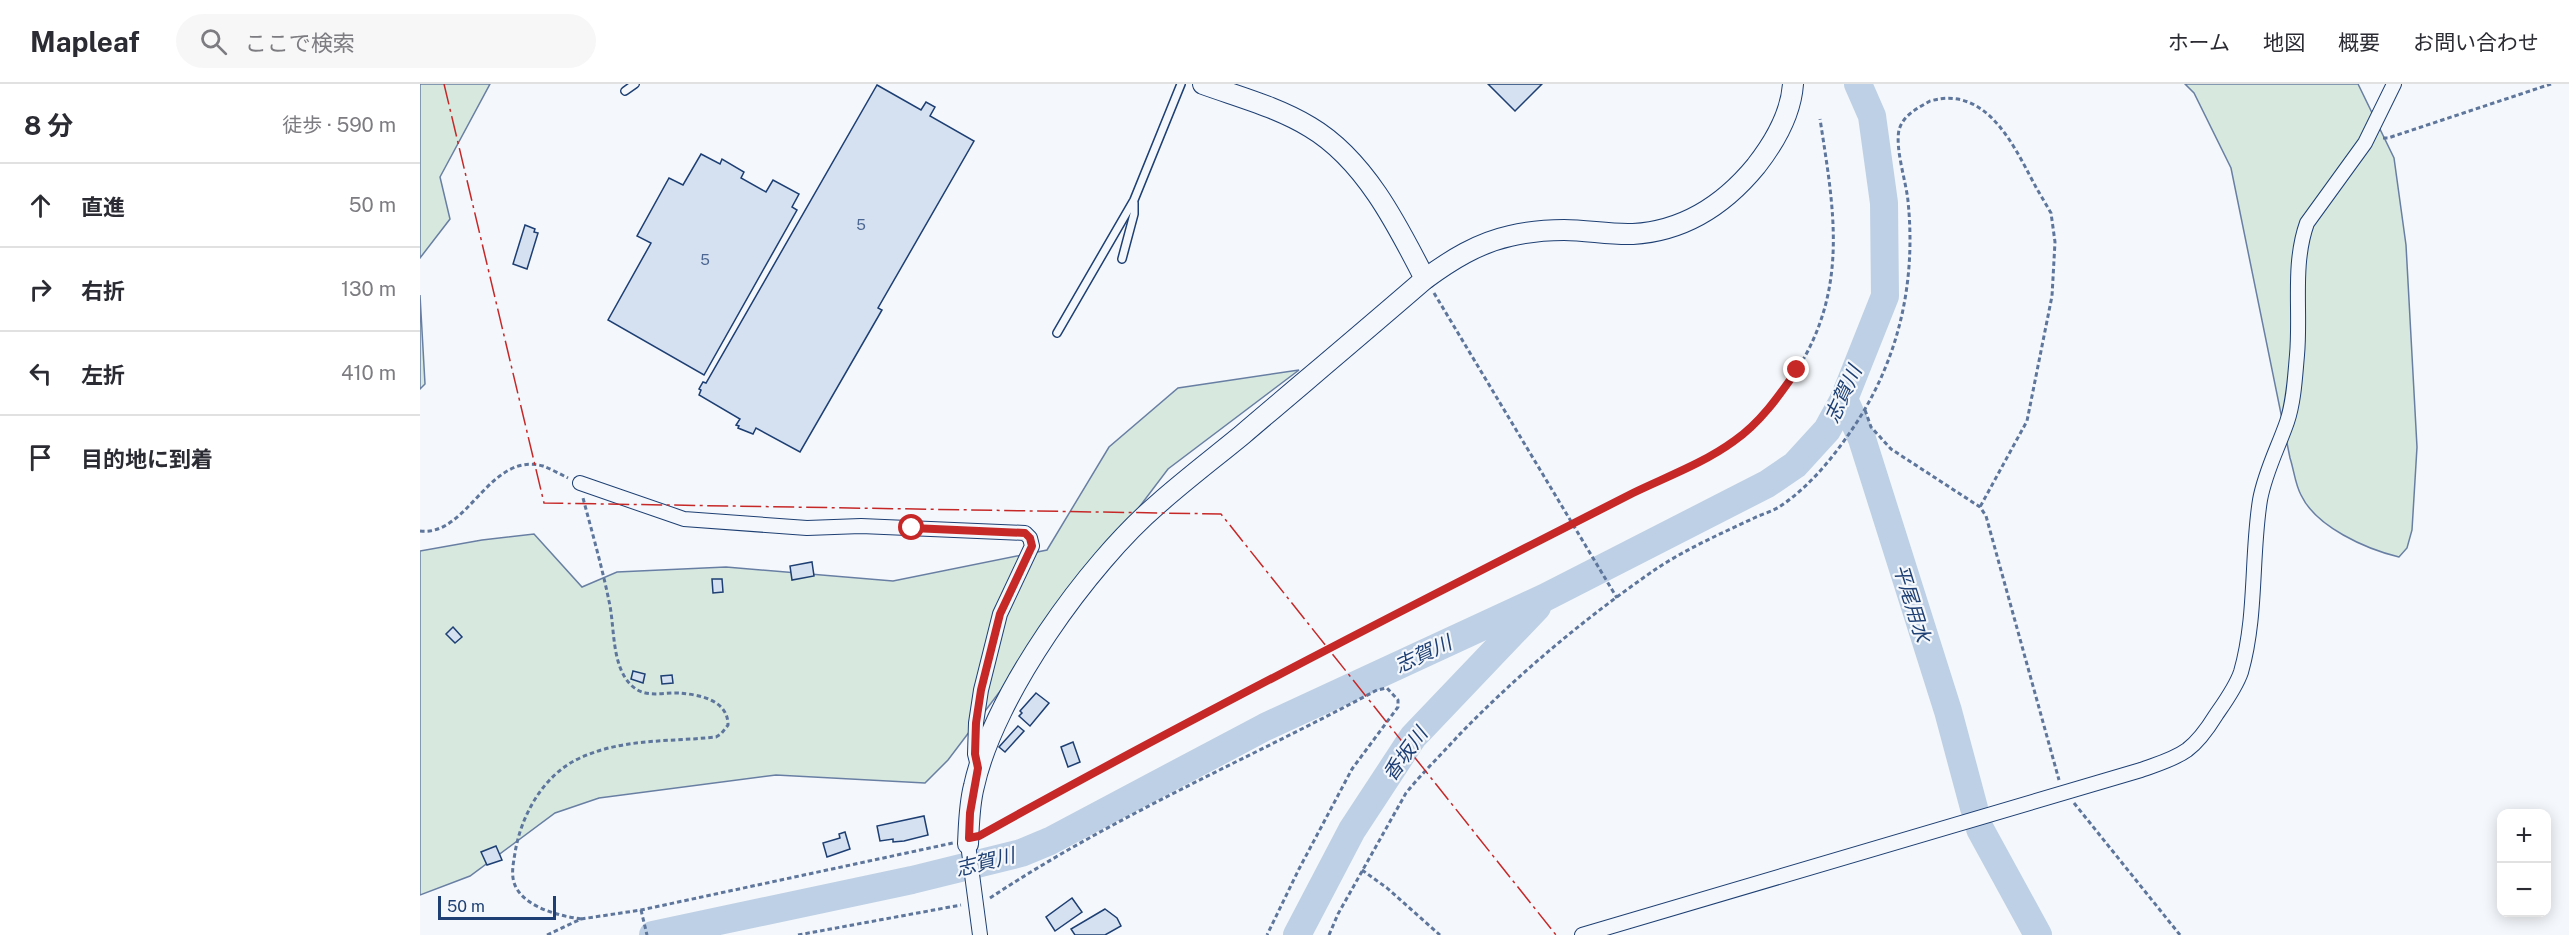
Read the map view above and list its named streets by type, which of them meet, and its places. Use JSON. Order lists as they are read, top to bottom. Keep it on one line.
{"water":["志賀川","平尾用水","香坂川"],"house_numbers":["5","5"],"scale_bar":"50 m","page":{"header":"Mapleaf","search":"ここで検索","nav":["ホーム","地図","概要","お問い合わせ"],"heading":["8 分","徒歩 · 590 m"],"list":[["直進","50 m"],["右折","130 m"],["左折","410 m"],"目的地に到着"],"map_buttons":["+","−"],"scale":"50 m"}}
